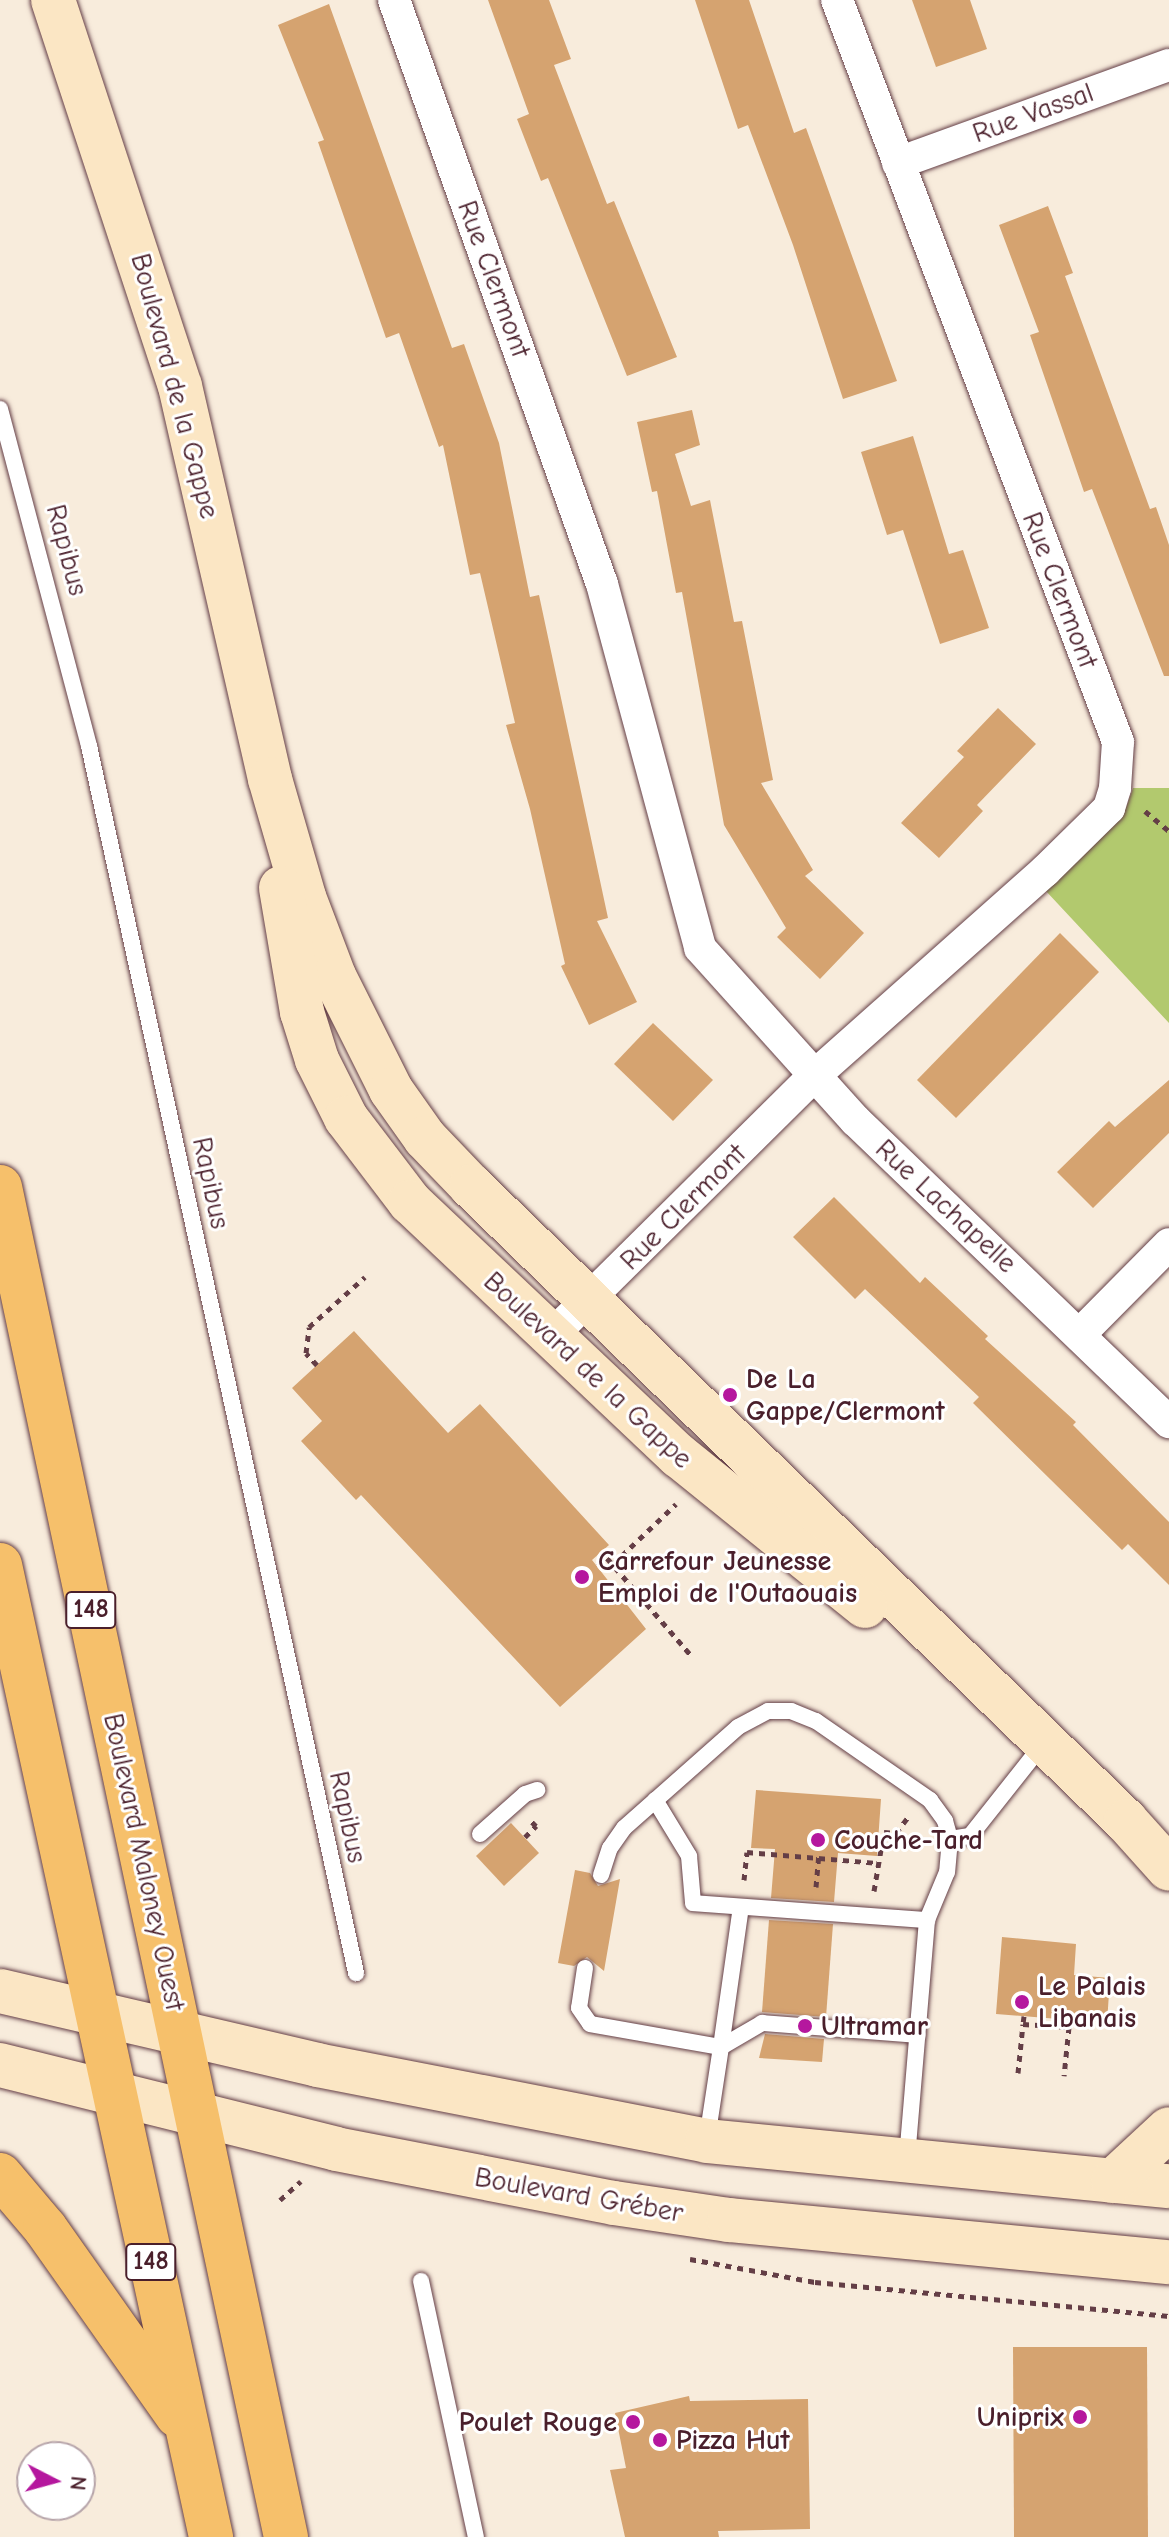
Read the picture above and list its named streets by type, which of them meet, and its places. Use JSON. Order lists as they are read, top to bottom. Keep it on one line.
{"streets":{"main road":["148","Boulevard Maloney Ouest"],"street":["Rue Vassal","Rue Clermont","Boulevard de la Gappe","Rue Lachapelle","Boulevard Gréber"],"lane":["Rapibus"]},"crossings":[["Rue Vassal","Rue Clermont"],["Rue Clermont","Boulevard de la Gappe"],["Rue Clermont","Rue Lachapelle"],["148","Boulevard Gréber"],["Boulevard Maloney Ouest","Boulevard Gréber"]],"places":["De La Gappe/Clermont","Carrefour Jeunesse Emploi de l'Outaouais","Couche-Tard","Le Palais Libanais","Ultramar","Uniprix","Poulet Rouge","Pizza Hut"],"north":"right"}
